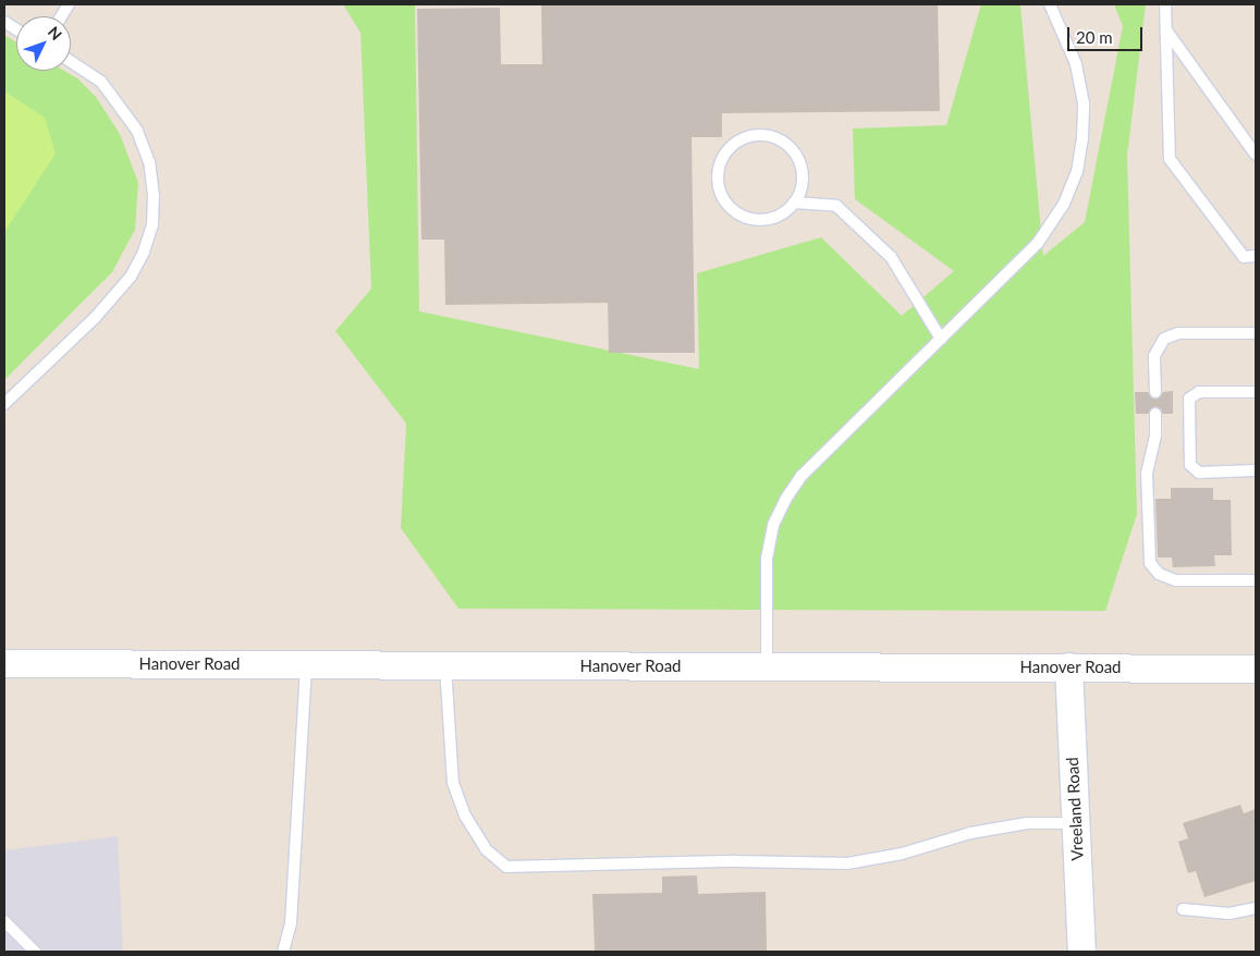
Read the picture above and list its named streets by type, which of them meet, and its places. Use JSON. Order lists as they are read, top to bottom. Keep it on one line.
{"streets":{"street":["Hanover Road","Vreeland Road"]},"crossings":[["Hanover Road","Vreeland Road"]],"scale_bar":"20 m","north":"top right"}
